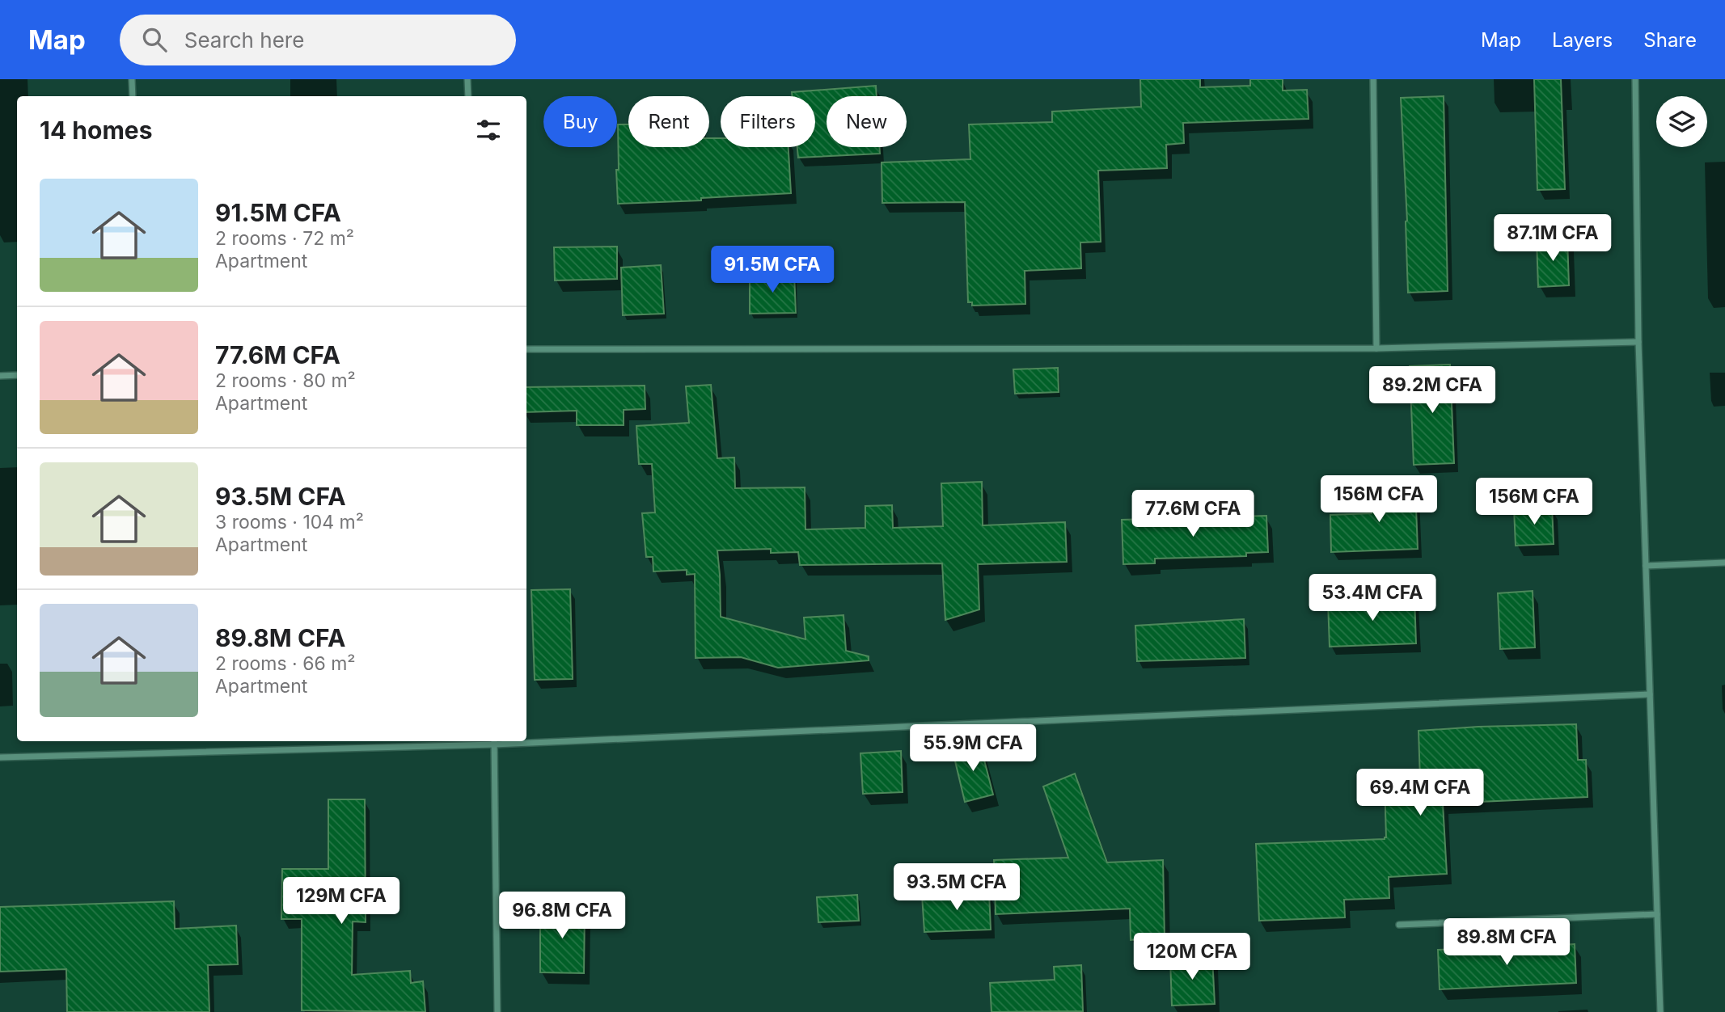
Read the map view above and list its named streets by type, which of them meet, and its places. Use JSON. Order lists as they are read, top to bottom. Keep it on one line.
{"page":{"header":"Map","search":"Search here","nav":["Map","Layers","Share"],"chip":["Buy","Rent","Filters","New"],"heading":"14 homes","list":[{"name":"91.5M CFA","note":"2 rooms · 72 m² · Apartment"},{"name":"77.6M CFA","note":"2 rooms · 80 m² · Apartment"},{"name":"93.5M CFA","note":"3 rooms · 104 m² · Apartment"},{"name":"89.8M CFA","note":"2 rooms · 66 m² · Apartment"}],"price":["87.1M CFA","91.5M CFA","89.2M CFA","156M CFA","156M CFA","77.6M CFA","53.4M CFA","55.9M CFA","69.4M CFA","93.5M CFA","129M CFA","96.8M CFA","89.8M CFA","120M CFA"]}}
